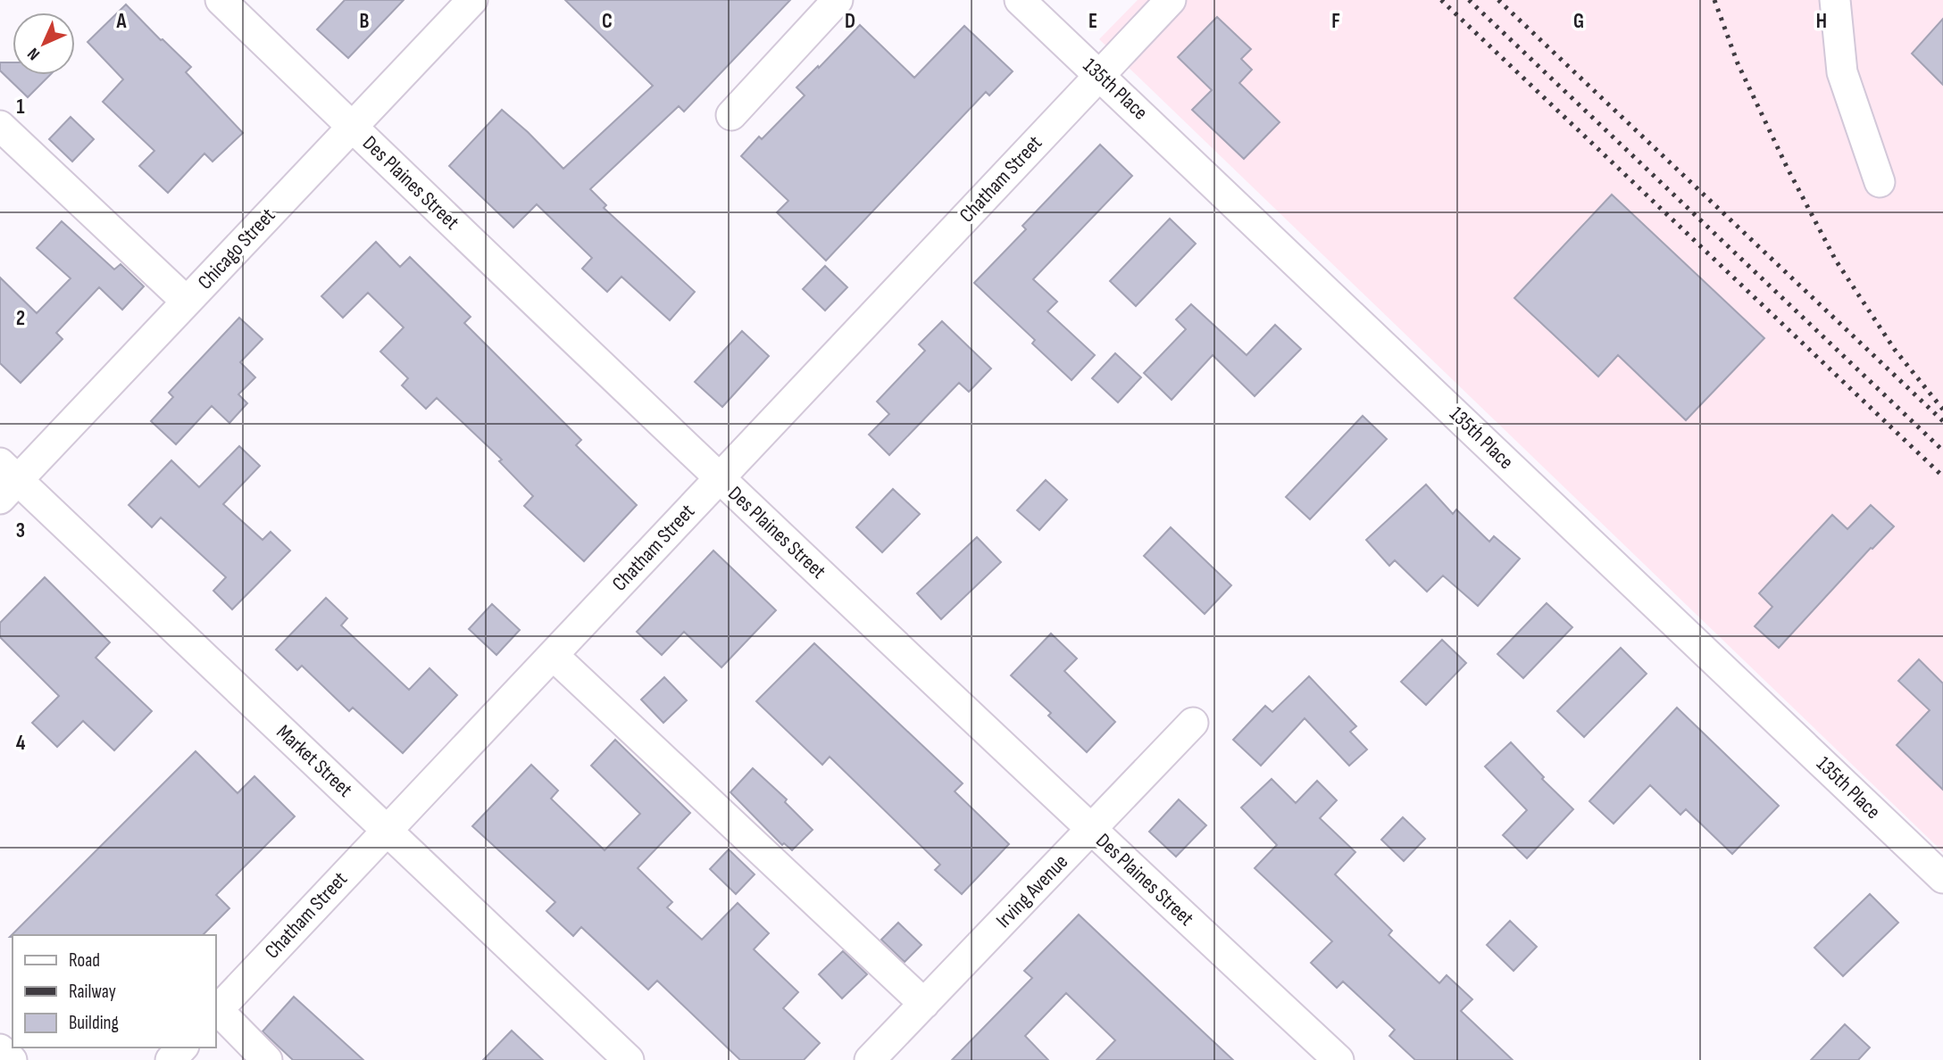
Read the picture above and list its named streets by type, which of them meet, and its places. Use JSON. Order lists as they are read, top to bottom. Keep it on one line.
{"streets":{"street":["135th Place","Chatham Street","Des Plaines Street","Chicago Street","Market Street","Irving Avenue"]},"crossings":[["135th Place","Chatham Street"],["Chatham Street","Des Plaines Street"],["Chatham Street","Market Street"],["Des Plaines Street","Chicago Street"],["Des Plaines Street","Irving Avenue"],["Chicago Street","Market Street"]],"legend":["Road","Railway","Building"],"north":"bottom left","grid":{"columns":["A","B","C","D","E","F","G","H"],"rows":["1","2","3","4"]}}
